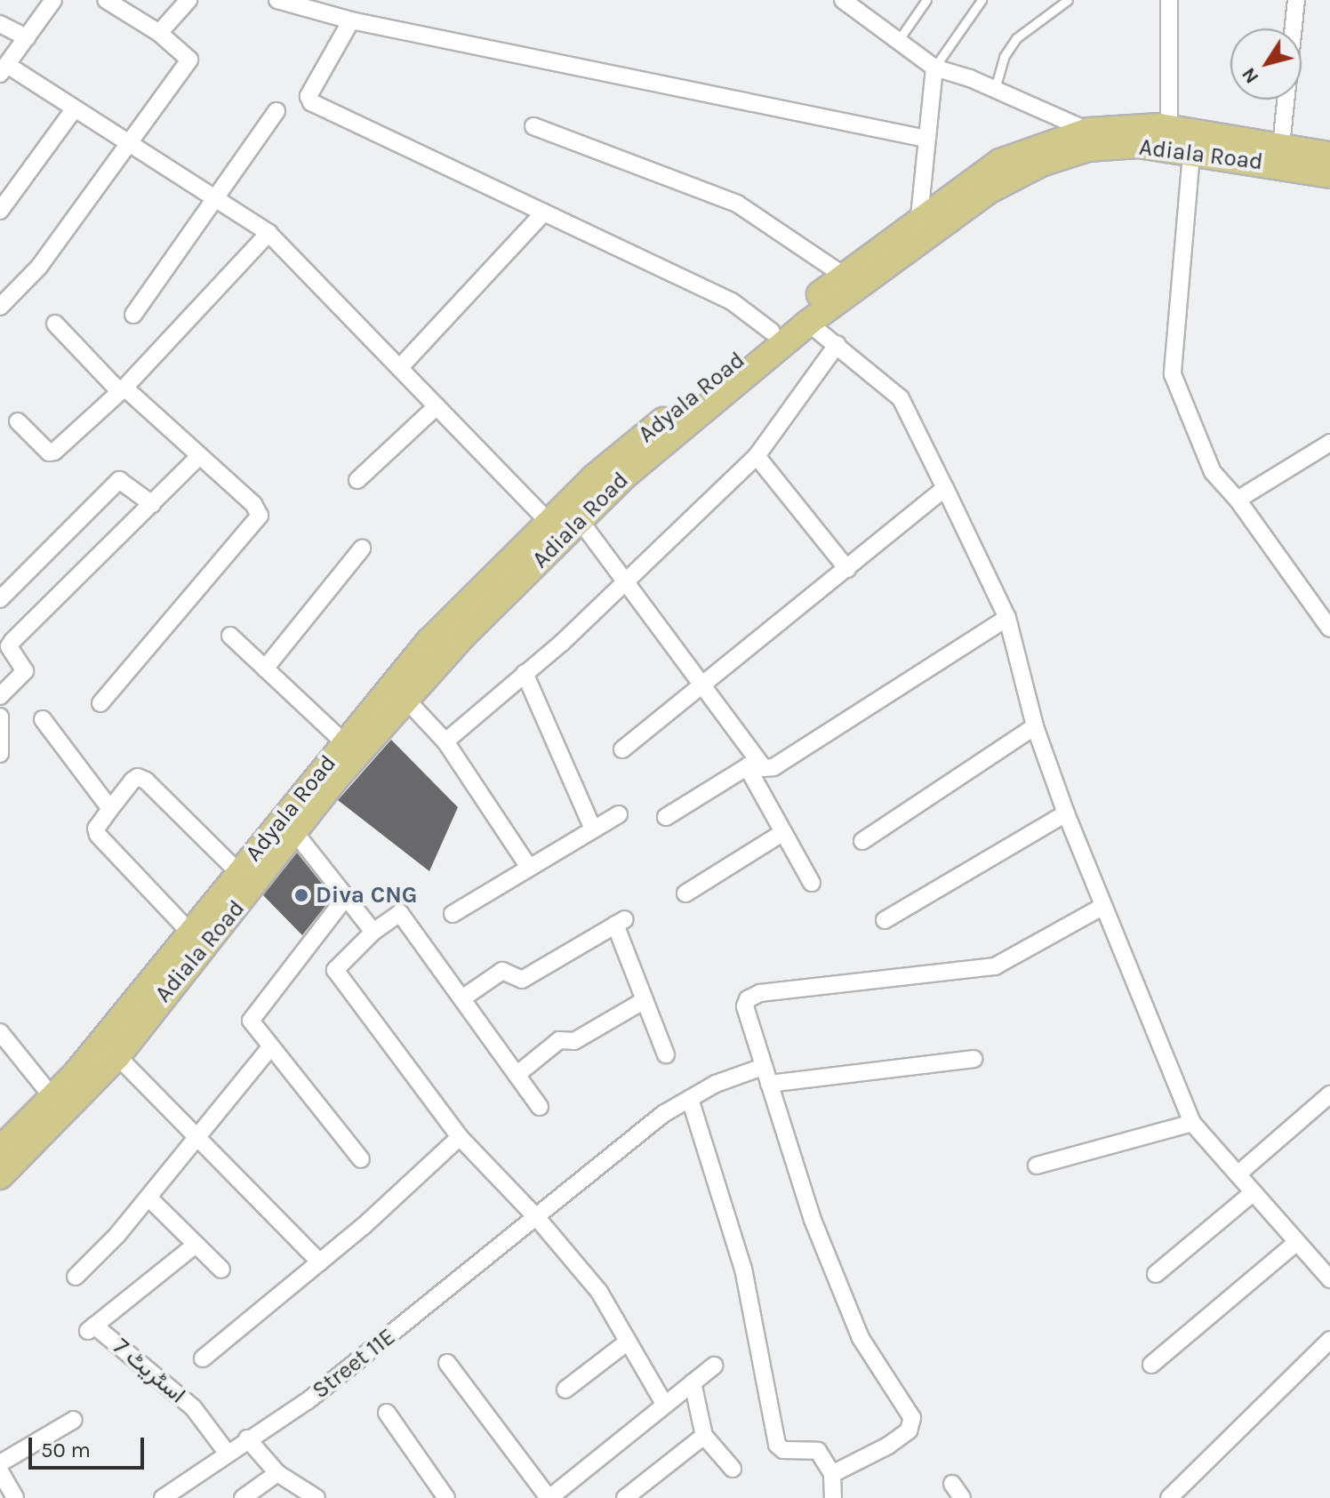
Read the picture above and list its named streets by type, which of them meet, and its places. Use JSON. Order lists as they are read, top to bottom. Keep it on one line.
{"streets":{"main road":["Adiala Road","Adyala Road"],"street":["Street 11E","اسٹریٹ 7"]},"crossings":[["Adiala Road","Adyala Road"],["Street 11E","اسٹریٹ 7"]],"places":["Diva CNG"],"scale_bar":"50 m","north":"bottom left"}
